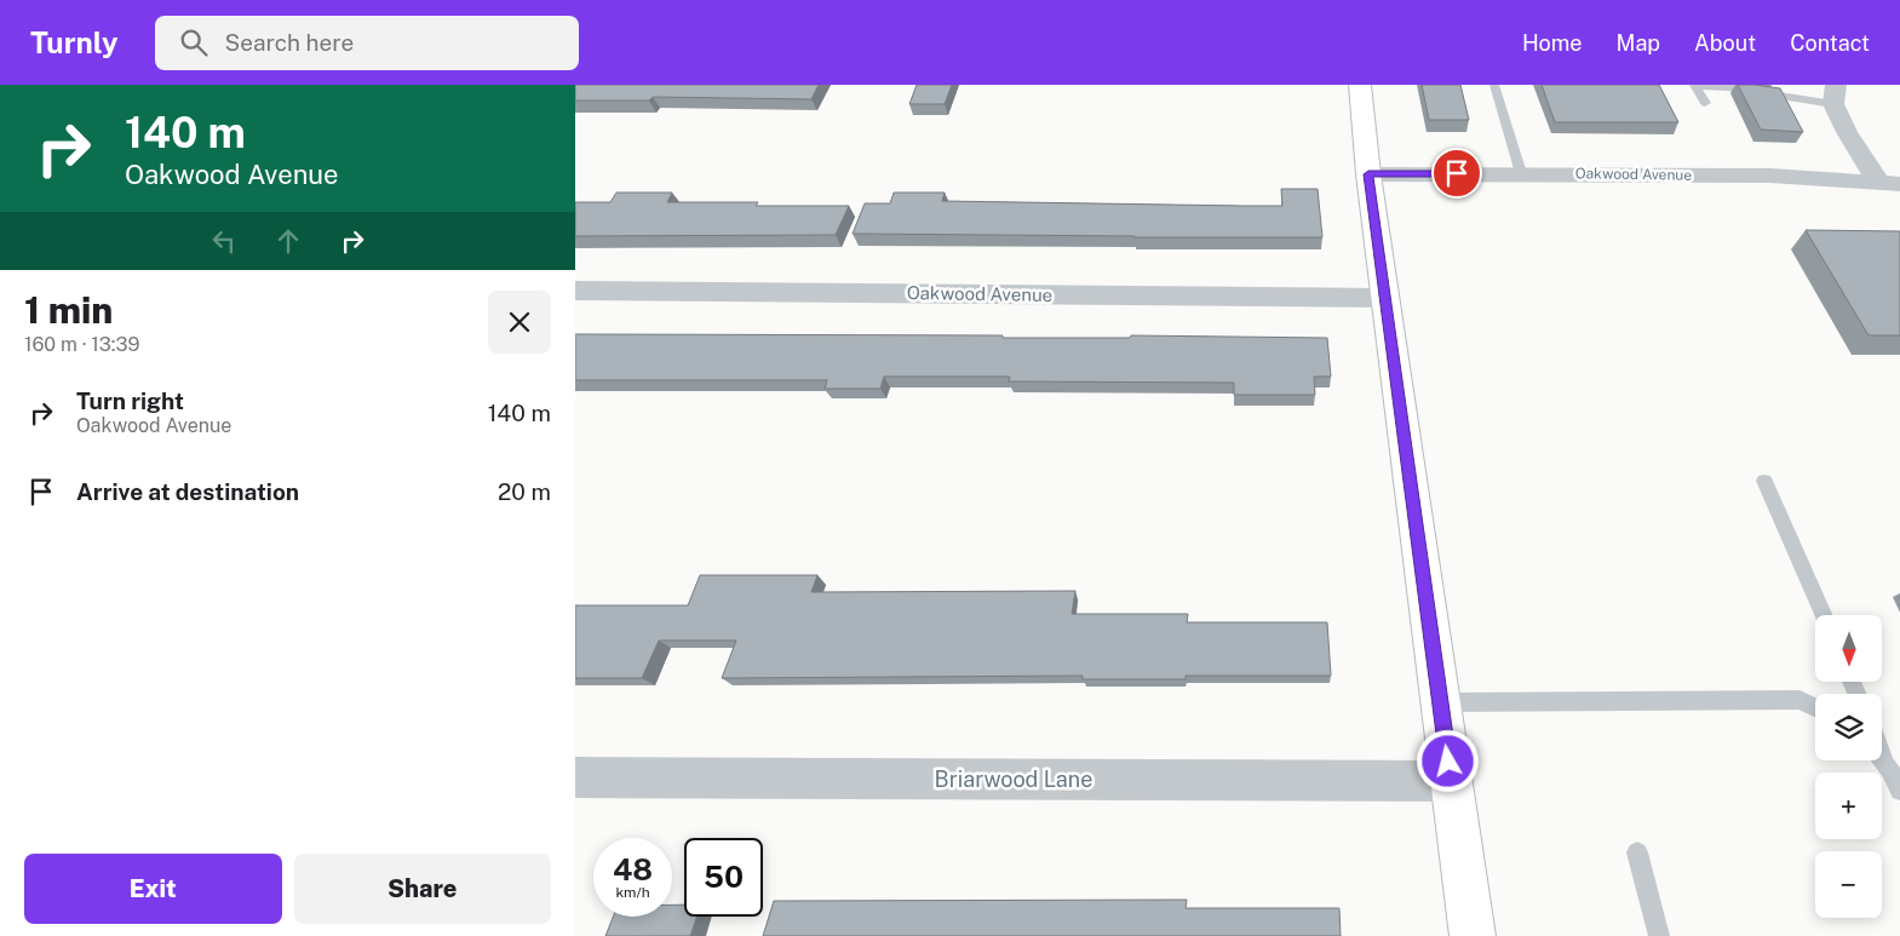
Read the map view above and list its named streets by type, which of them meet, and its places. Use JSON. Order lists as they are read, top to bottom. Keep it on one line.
{"streets":{"street":["Oakwood Avenue","Briarwood Lane"]},"north":"bottom","page":{"header":"Turnly","search":"Search here","nav":["Home","Map","About","Contact"],"turn":["140 m","Oakwood Avenue"],"heading":["1 min","160 m · 13:39"],"list":[{"name":"Turn right","note":"Oakwood Avenue","value":"140 m"},{"name":"Arrive at destination","value":"20 m"}],"map_buttons":["+","−"],"speed":"48 km/h","limit":"50","buttons":["Exit","Share"]}}
